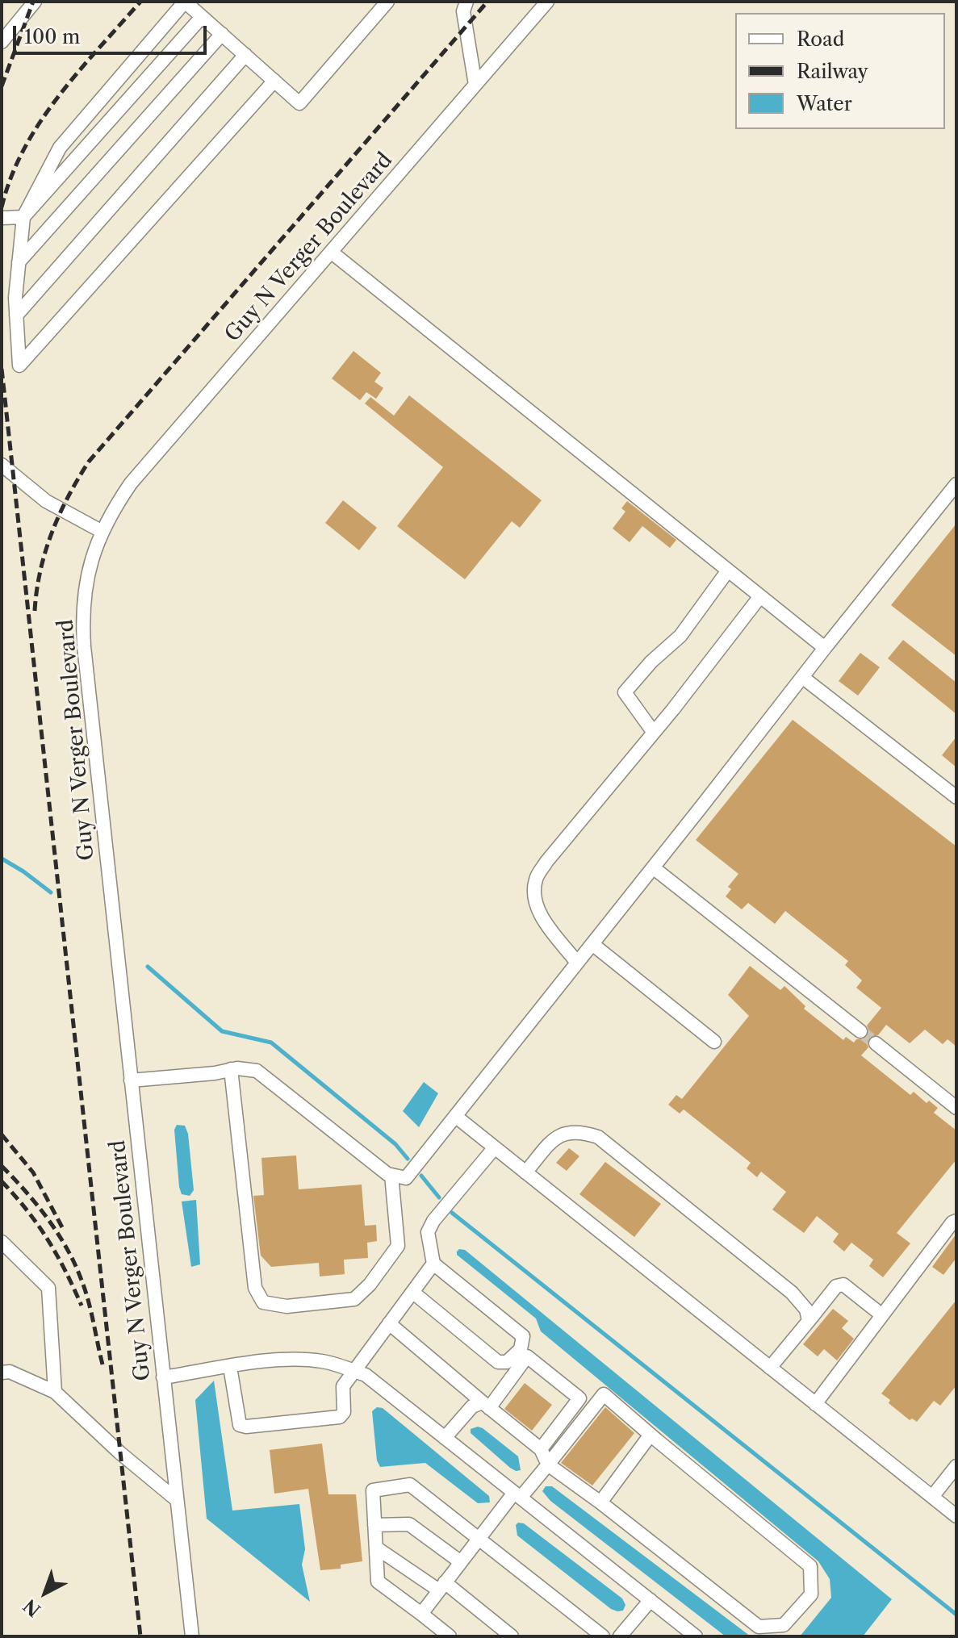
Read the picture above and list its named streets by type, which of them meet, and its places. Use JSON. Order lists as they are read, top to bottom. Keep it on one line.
{"streets":{"street":["Guy N Verger Boulevard"]},"legend":["Road","Railway","Water"],"scale_bar":"100 m","north":"bottom left"}
